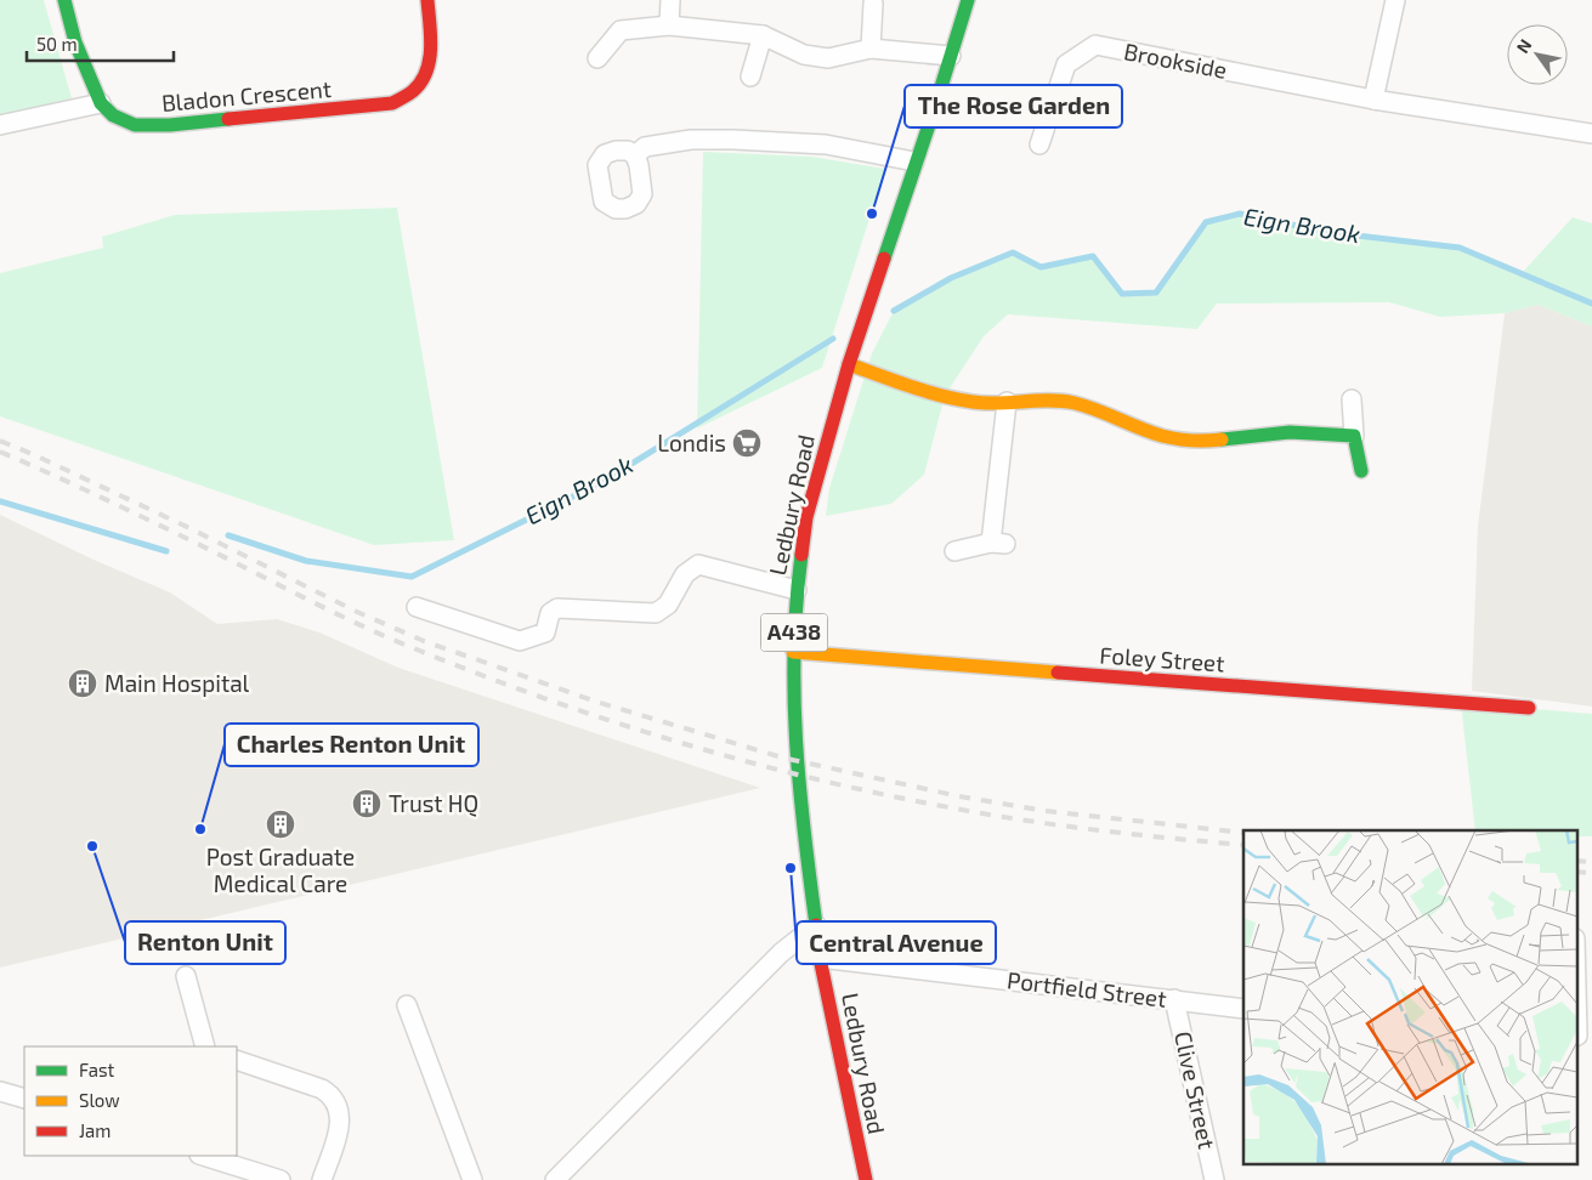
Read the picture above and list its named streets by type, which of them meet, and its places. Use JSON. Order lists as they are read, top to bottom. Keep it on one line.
{"streets":{"main road":["Bladon Crescent","Ledbury Road","A438","Foley Street"],"street":["Brookside","Portfield Street","Clive Street"]},"crossings":[["Ledbury Road","Foley Street"],["Ledbury Road","Portfield Street"],["Portfield Street","Clive Street"]],"water":["Eign Brook"],"places":{"other":["The Rose Garden","Charles Renton Unit","Renton Unit","Central Avenue"],"supermarket":["Londis"],"building":["Main Hospital","Trust HQ","Post Graduate Medical Care"]},"legend":["Fast","Slow","Jam"],"scale_bar":"50 m","north":"top left"}
